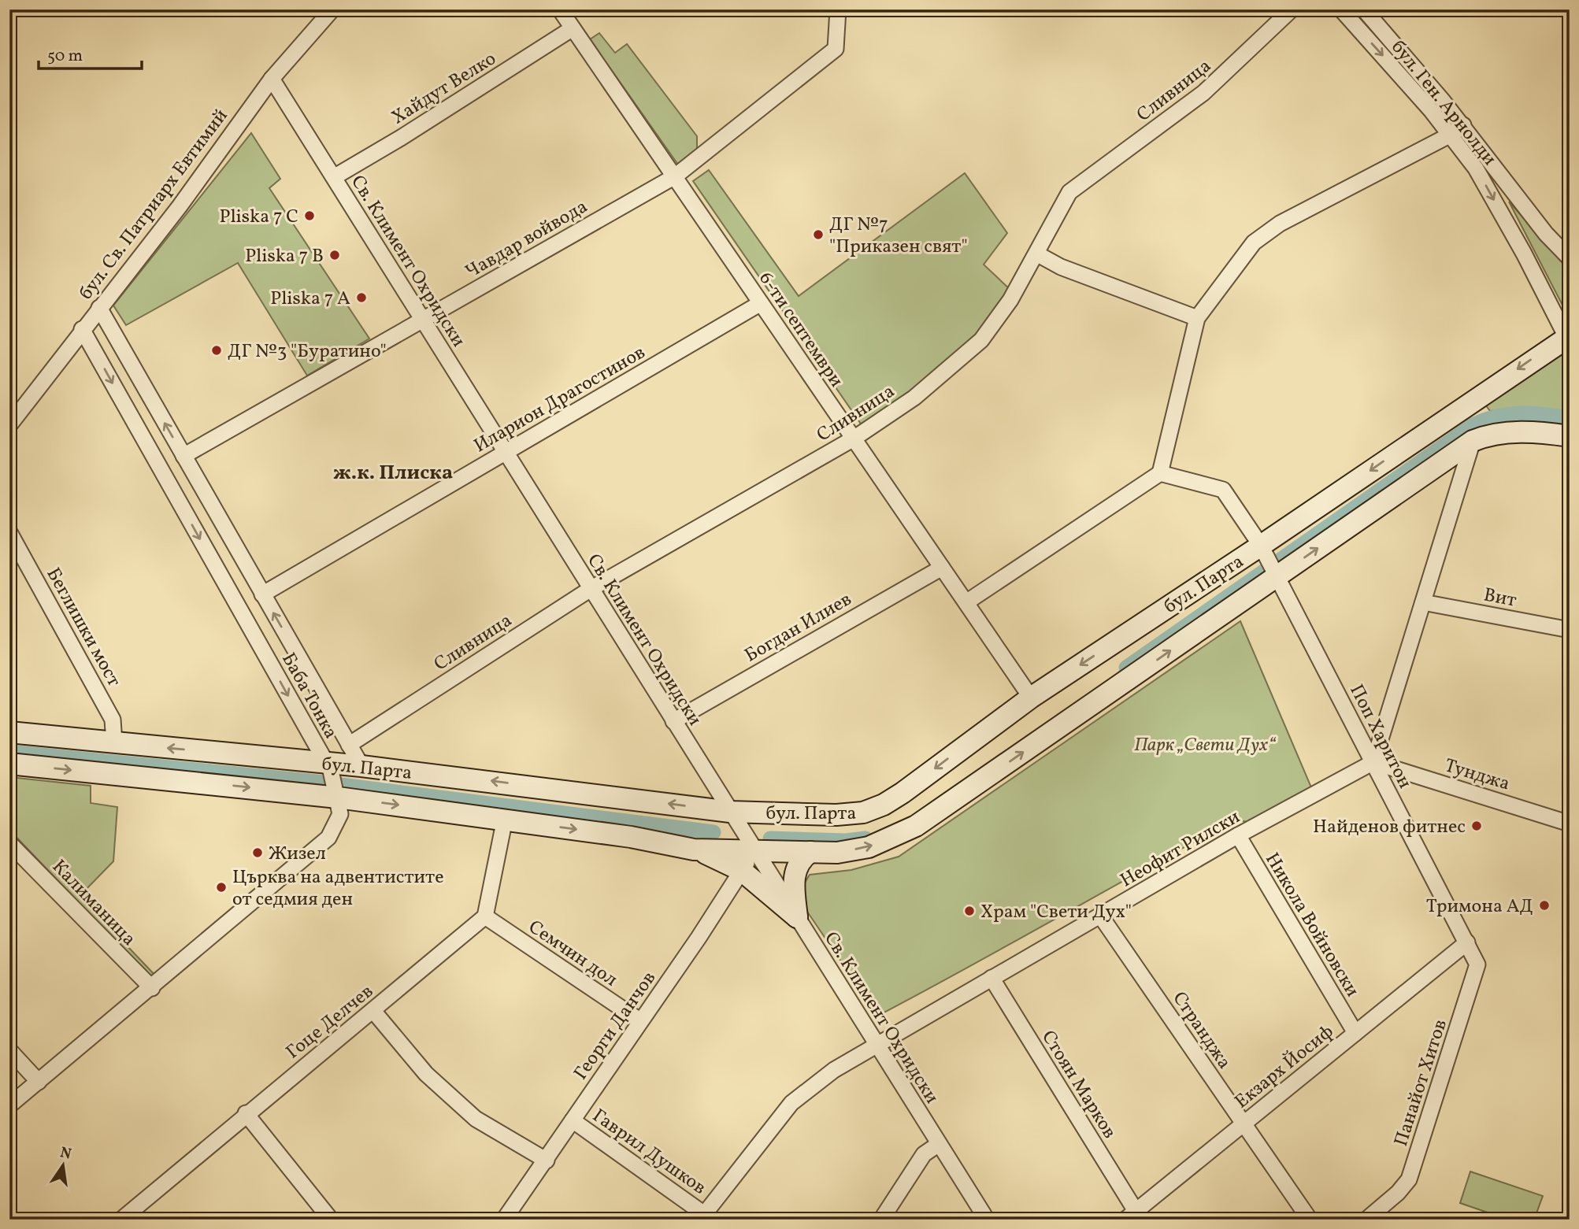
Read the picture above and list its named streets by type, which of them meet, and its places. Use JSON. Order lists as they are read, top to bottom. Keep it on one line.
{"streets":{"main road":["бул. Парта"],"street":["Хайдут Велко","Сливница","бул. Ген. Арнолди","бул. Св. Патриарх Евтимий","Чавдар войвода","Св. Климент Охридски","6-ти септември","Иларион Драгостинов","Вит","Беглишки мост","Богдан Илиев","Баба Тонка","Поп Харитон","Тунджа","Неофит Рилски","Калиманица","Никола Войновски","Семчин дол","Гоце Делчев","Георги Данчов","Странджа","Екзарх Йосиф","Панайот Хитов","Стоян Марков","Гаврил Душков"]},"crossings":[["Хайдут Велко","Св. Климент Охридски"],["Хайдут Велко","6-ти септември"],["Сливница","Св. Климент Охридски"],["Сливница","6-ти септември"],["Сливница","Баба Тонка"],["бул. Ген. Арнолди","бул. Парта"],["бул. Св. Патриарх Евтимий","Св. Климент Охридски"],["бул. Св. Патриарх Евтимий","Баба Тонка"],["Чавдар войвода","Св. Климент Охридски"],["Чавдар войвода","6-ти септември"],["Чавдар войвода","Баба Тонка"],["Св. Климент Охридски","Иларион Драгостинов"],["Св. Климент Охридски","бул. Парта"],["Св. Климент Охридски","Богдан Илиев"],["Св. Климент Охридски","Неофит Рилски"],["Св. Климент Охридски","Георги Данчов"],["6-ти септември","Иларион Драгостинов"],["6-ти септември","бул. Парта"],["6-ти септември","Богдан Илиев"],["Иларион Драгостинов","Баба Тонка"],["бул. Парта","Беглишки мост"],["бул. Парта","Баба Тонка"],["бул. Парта","Поп Харитон"],["бул. Парта","Георги Данчов"],["Баба Тонка","Калиманица"],["Поп Харитон","Тунджа"],["Поп Харитон","Неофит Рилски"],["Поп Харитон","Екзарх Йосиф"],["Поп Харитон","Панайот Хитов"],["Тунджа","Неофит Рилски"],["Неофит Рилски","Никола Войновски"],["Неофит Рилски","Странджа"],["Неофит Рилски","Стоян Марков"],["Неофит Рилски","Гаврил Душков"],["Никола Войновски","Екзарх Йосиф"],["Семчин дол","Гоце Делчев"],["Семчин дол","Георги Данчов"],["Георги Данчов","Гаврил Душков"],["Странджа","Екзарх Йосиф"],["Екзарх Йосиф","Панайот Хитов"],["Екзарх Йосиф","Стоян Марков"]],"districts":["ж.к. Плиска"],"parks":["Парк „Свети Дух“"],"places":["Pliska 7 C","ДГ №7 \"Приказен свят\"","Pliska 7 B","Pliska 7 A","ДГ №3 \"Буратино\"","Найденов фитнес","Жизел","Църква на адвентистите от седмия ден","Тримона АД","Храм \"Свети Дух\""],"scale_bar":"50 m","north":"top"}
